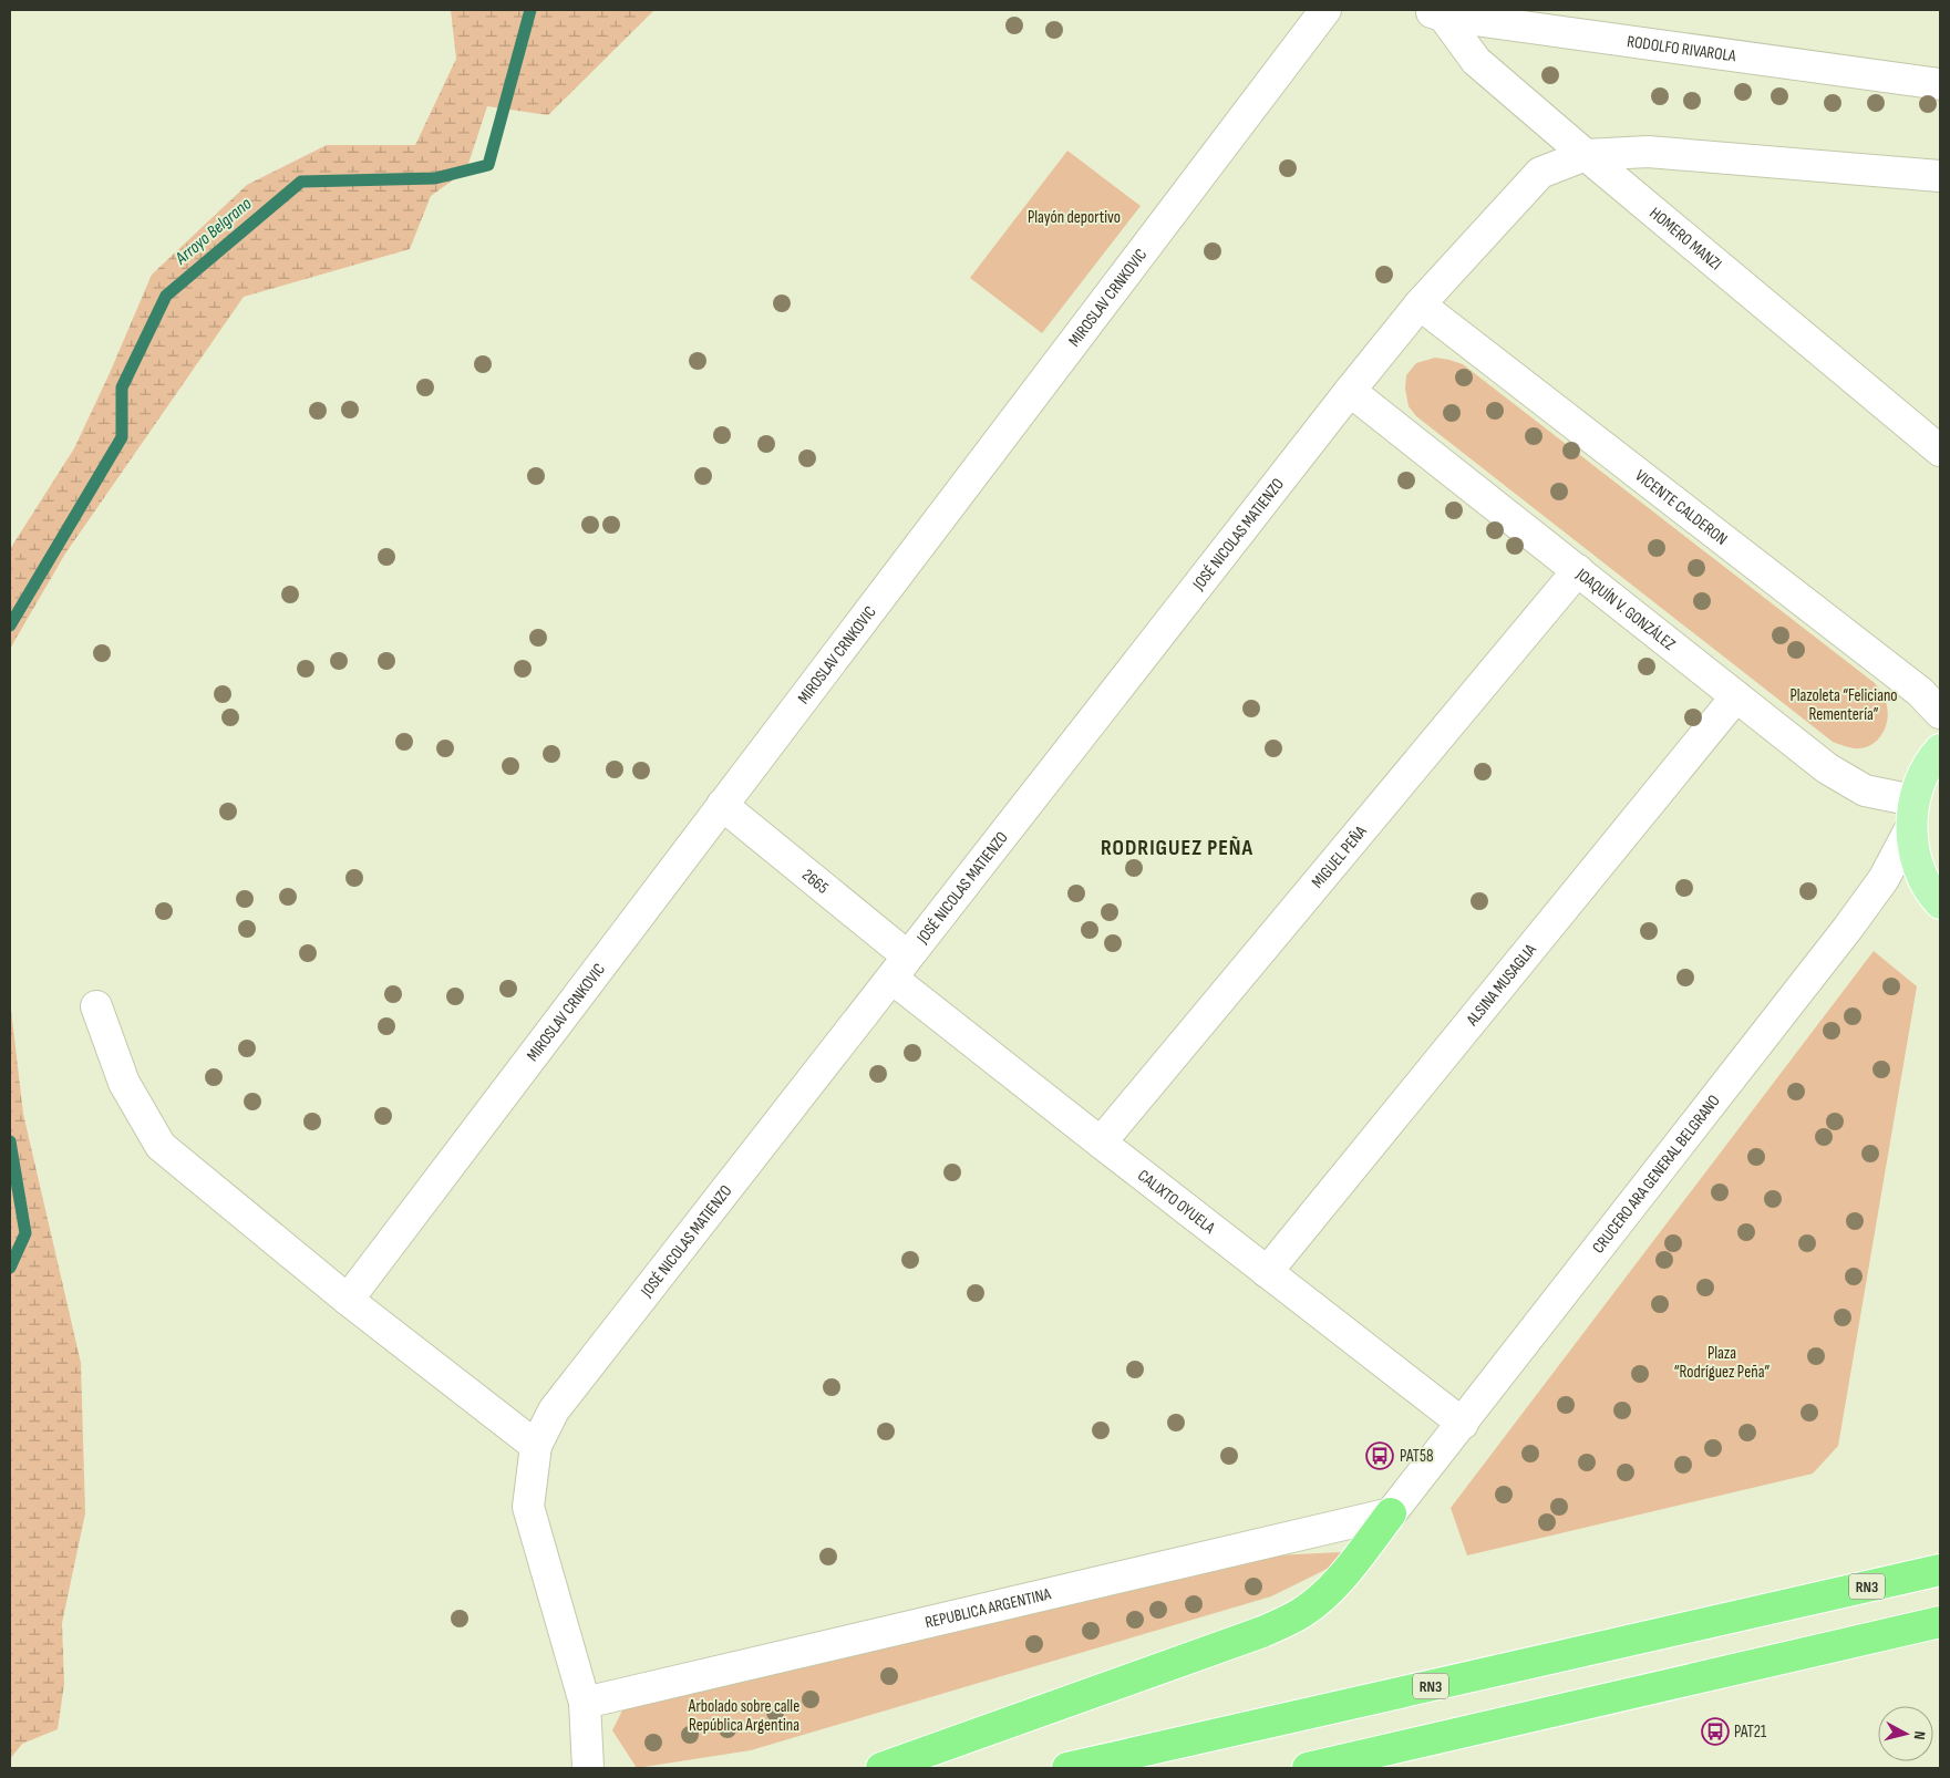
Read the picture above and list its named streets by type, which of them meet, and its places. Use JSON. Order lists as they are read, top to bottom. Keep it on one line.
{"streets":{"highway":["RN3"],"street":["RODOLFO RIVAROLA","HOMERO MANZI","MIROSLAV CRNKOVIC","VICENTE CALDERON","JOSÉ NICOLAS MATIENZO","JOAQUÍN V. GONZÁLEZ","MIGUEL PEÑA","2665","ALSINA MUSAGLIA","CRUCERO ARA GENERAL BELGRANO","CALIXTO OYUELA","REPUBLICA ARGENTINA"]},"crossings":[["RODOLFO RIVAROLA","HOMERO MANZI"],["HOMERO MANZI","JOSÉ NICOLAS MATIENZO"],["MIROSLAV CRNKOVIC","2665"],["VICENTE CALDERON","JOSÉ NICOLAS MATIENZO"],["JOSÉ NICOLAS MATIENZO","JOAQUÍN V. GONZÁLEZ"],["JOSÉ NICOLAS MATIENZO","2665"],["JOSÉ NICOLAS MATIENZO","CALIXTO OYUELA"],["JOSÉ NICOLAS MATIENZO","REPUBLICA ARGENTINA"],["JOAQUÍN V. GONZÁLEZ","MIGUEL PEÑA"],["JOAQUÍN V. GONZÁLEZ","ALSINA MUSAGLIA"],["JOAQUÍN V. GONZÁLEZ","CRUCERO ARA GENERAL BELGRANO"],["MIGUEL PEÑA","CALIXTO OYUELA"],["2665","CALIXTO OYUELA"],["ALSINA MUSAGLIA","CALIXTO OYUELA"],["CRUCERO ARA GENERAL BELGRANO","CALIXTO OYUELA"],["CRUCERO ARA GENERAL BELGRANO","REPUBLICA ARGENTINA"]],"districts":["RODRIGUEZ PEÑA"],"water":["Arroyo Belgrano"],"parks":["Playón deportivo","Plazoleta “Feliciano Rementería”","Plaza “Rodríguez Peña”","Arbolado sobre calle República Argentina"],"places":{"bus stop":["PAT58","PAT21"]},"north":"right"}
